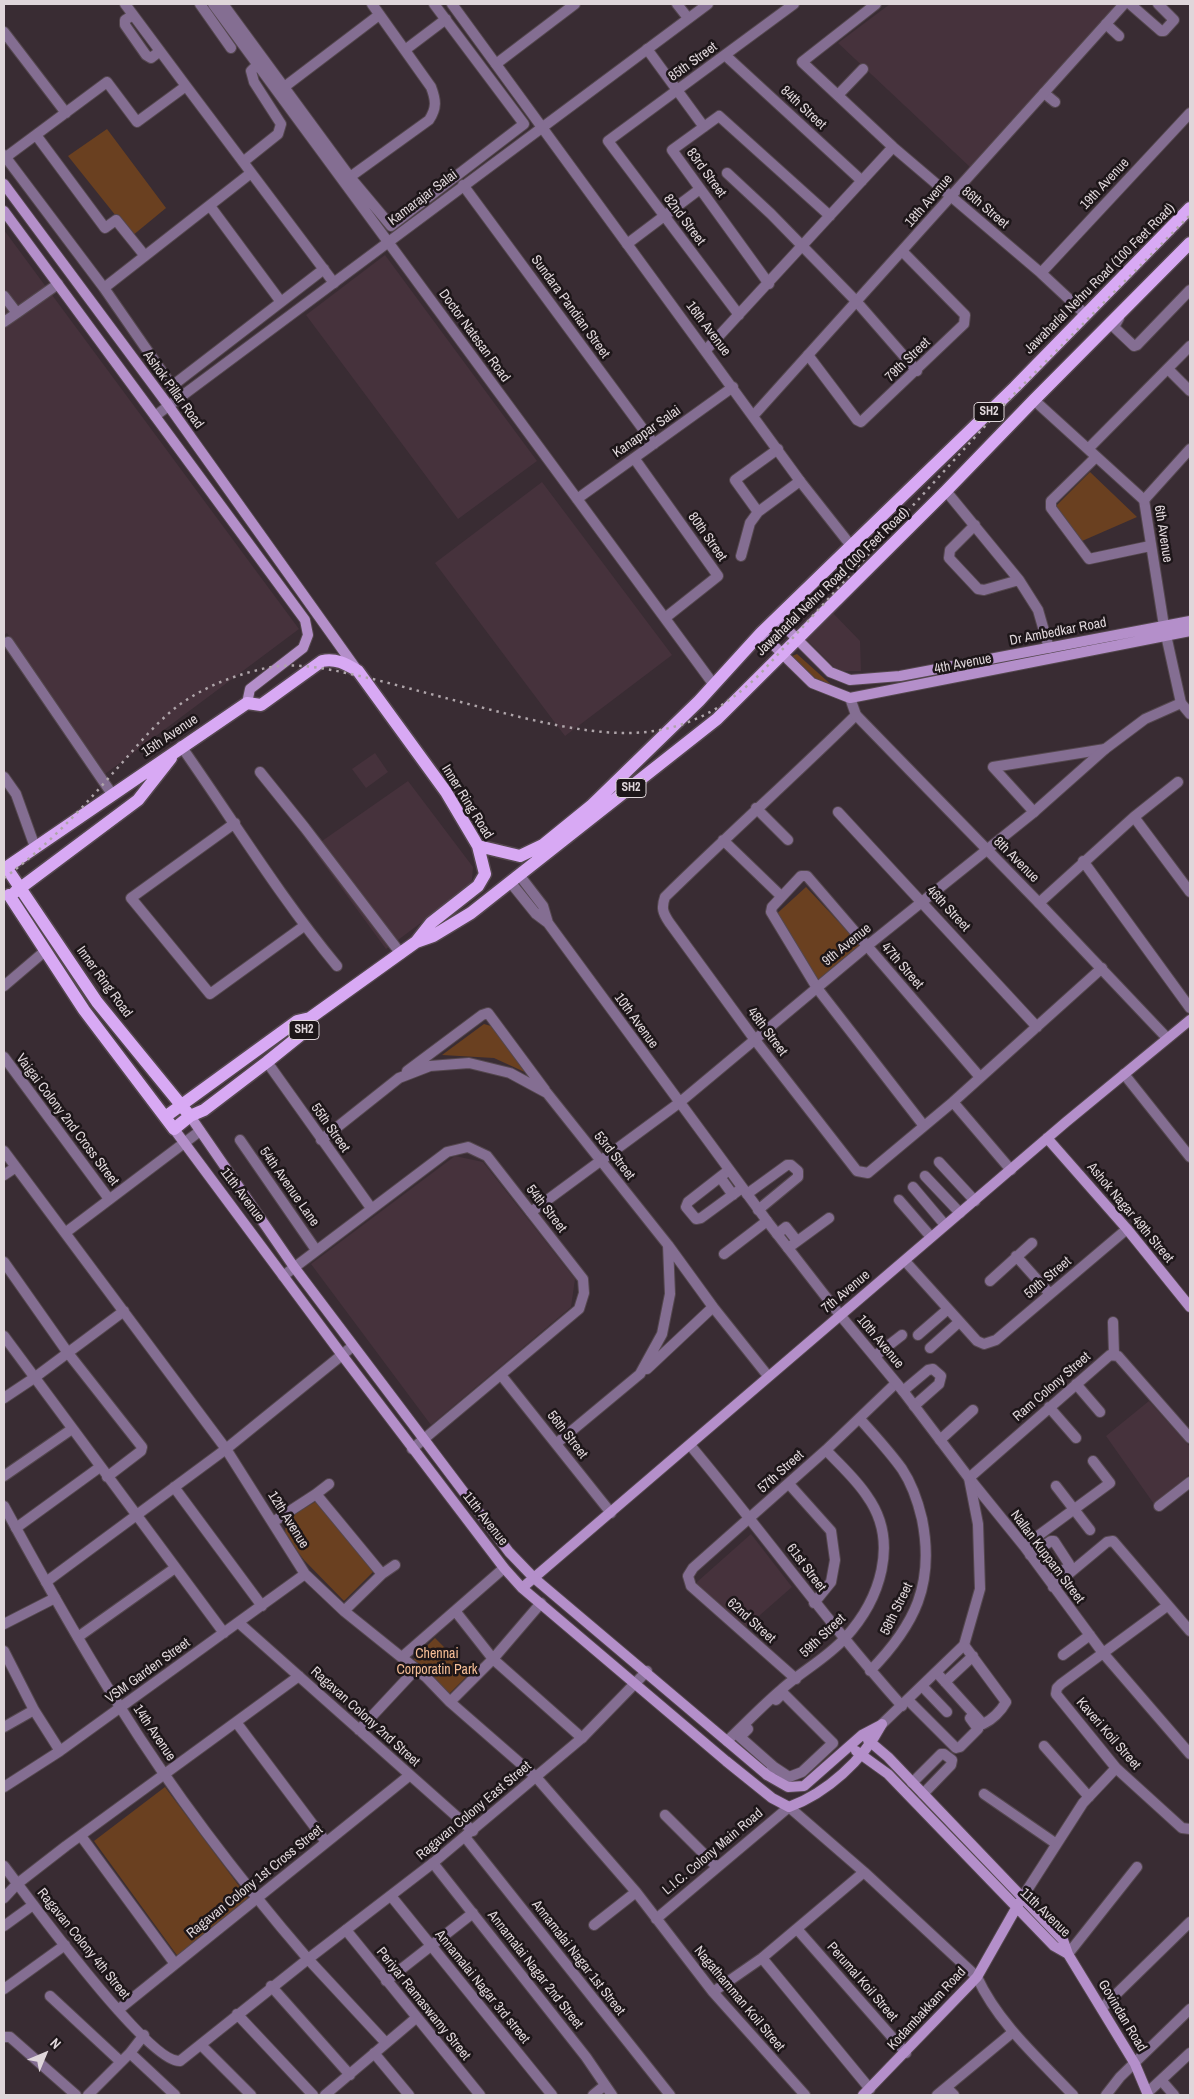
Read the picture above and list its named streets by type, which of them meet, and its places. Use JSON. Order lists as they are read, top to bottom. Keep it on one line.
{"streets":{"main road":["Jawaharlal Nehru Road (100 Feet Road)","Ashok Pillar Road","SH2","Dr Ambedkar Road","4th Avenue","15th Avenue","Inner Ring Road","11th Avenue","Ashok Nagar 49th Street","7th Avenue","Kodambakkam Road","Govindan Road"],"street":["85th Street","84th Street","83rd Street","19th Avenue","Kamarajar Salai","18th Avenue","86th Street","82nd Street","Sundara Pandian Street","16th Avenue","Doctor Natesan Road","79th Street","Kanappar Salai","6th Avenue","80th Street","8th Avenue","46th Street","9th Avenue","47th Street","10th Avenue","48th Street","Vaigai Colony 2nd Cross Street","55th Street","53rd Street","54th Avenue Lane","54th Street","50th Street","Ram Colony Street","56th Street","57th Street","12th Avenue","Nallan Kuppam Street","61st Street","58th Street","62nd Street","59th Street","VSM Garden Street","Ragavan Colony 2nd Street","14th Avenue","Kaveri Koil Street","Ragavan Colony East Street","L.I.C. Colony Main Road","Ragavan Colony 1st Cross Street","Ragavan Colony 4th Street","Annamalai Nagar 1st Street","Annamalai Nagar 2nd Street","Perumal Koil Street","Annamalai Nagar 3rd street","Nagathamman Koil Street","Periyar Ramaswamy Street"]},"crossings":[["85th Street","84th Street"],["85th Street","82nd Street"],["19th Avenue","86th Street"],["Kamarajar Salai","Sundara Pandian Street"],["Kamarajar Salai","16th Avenue"],["Kamarajar Salai","Doctor Natesan Road"],["Kamarajar Salai","Ashok Pillar Road"],["18th Avenue","86th Street"],["18th Avenue","16th Avenue"],["18th Avenue","79th Street"],["86th Street","Jawaharlal Nehru Road (100 Feet Road)"],["Jawaharlal Nehru Road (100 Feet Road)","16th Avenue"],["Jawaharlal Nehru Road (100 Feet Road)","Doctor Natesan Road"],["Jawaharlal Nehru Road (100 Feet Road)","6th Avenue"],["Jawaharlal Nehru Road (100 Feet Road)","Dr Ambedkar Road"],["Jawaharlal Nehru Road (100 Feet Road)","Inner Ring Road"],["Jawaharlal Nehru Road (100 Feet Road)","10th Avenue"],["Sundara Pandian Street","Kanappar Salai"],["16th Avenue","Kanappar Salai"],["Doctor Natesan Road","Kanappar Salai"],["Doctor Natesan Road","80th Street"],["Ashok Pillar Road","15th Avenue"],["Ashok Pillar Road","Inner Ring Road"],["Kanappar Salai","80th Street"],["6th Avenue","Dr Ambedkar Road"],["6th Avenue","4th Avenue"],["6th Avenue","9th Avenue"],["Dr Ambedkar Road","4th Avenue"],["4th Avenue","8th Avenue"],["15th Avenue","Inner Ring Road"],["Inner Ring Road","55th Street"],["Inner Ring Road","11th Avenue"],["8th Avenue","9th Avenue"],["8th Avenue","7th Avenue"],["46th Street","9th Avenue"],["9th Avenue","47th Street"],["9th Avenue","10th Avenue"],["9th Avenue","48th Street"],["9th Avenue","53rd Street"],["9th Avenue","54th Street"],["10th Avenue","11th Avenue"],["10th Avenue","7th Avenue"],["10th Avenue","Ram Colony Street"],["10th Avenue","57th Street"],["10th Avenue","Nallan Kuppam Street"],["10th Avenue","61st Street"],["55th Street","53rd Street"],["55th Street","54th Street"],["53rd Street","7th Avenue"],["54th Avenue Lane","54th Street"],["11th Avenue","54th Street"],["11th Avenue","7th Avenue"],["11th Avenue","59th Street"],["11th Avenue","Ragavan Colony East Street"],["11th Avenue","L.I.C. Colony Main Road"],["11th Avenue","Kodambakkam Road"],["11th Avenue","Govindan Road"],["54th Street","56th Street"],["Ashok Nagar 49th Street","50th Street"],["Ashok Nagar 49th Street","7th Avenue"],["7th Avenue","56th Street"],["7th Avenue","61st Street"],["Ram Colony Street","Nallan Kuppam Street"],["57th Street","61st Street"],["57th Street","58th Street"],["57th Street","62nd Street"],["57th Street","59th Street"],["12th Avenue","VSM Garden Street"],["12th Avenue","Ragavan Colony East Street"],["12th Avenue","Nagathamman Koil Street"],["Nallan Kuppam Street","Kaveri Koil Street"],["61st Street","58th Street"],["61st Street","59th Street"],["62nd Street","59th Street"],["VSM Garden Street","Ragavan Colony 2nd Street"],["VSM Garden Street","14th Avenue"],["Ragavan Colony 2nd Street","Ragavan Colony East Street"],["Ragavan Colony 2nd Street","Ragavan Colony 1st Cross Street"],["Ragavan Colony 2nd Street","Annamalai Nagar 1st Street"],["14th Avenue","Ragavan Colony East Street"],["14th Avenue","Ragavan Colony 1st Cross Street"],["14th Avenue","Ragavan Colony 4th Street"],["Ragavan Colony East Street","Ragavan Colony 4th Street"],["Ragavan Colony East Street","Annamalai Nagar 1st Street"],["Ragavan Colony East Street","Annamalai Nagar 2nd Street"],["Ragavan Colony East Street","Annamalai Nagar 3rd street"],["Ragavan Colony East Street","Periyar Ramaswamy Street"],["L.I.C. Colony Main Road","Nagathamman Koil Street"],["Ragavan Colony 1st Cross Street","Ragavan Colony 4th Street"],["Perumal Koil Street","Kodambakkam Road"]],"parks":["Chennai Corporatin Park"],"north":"top right"}
